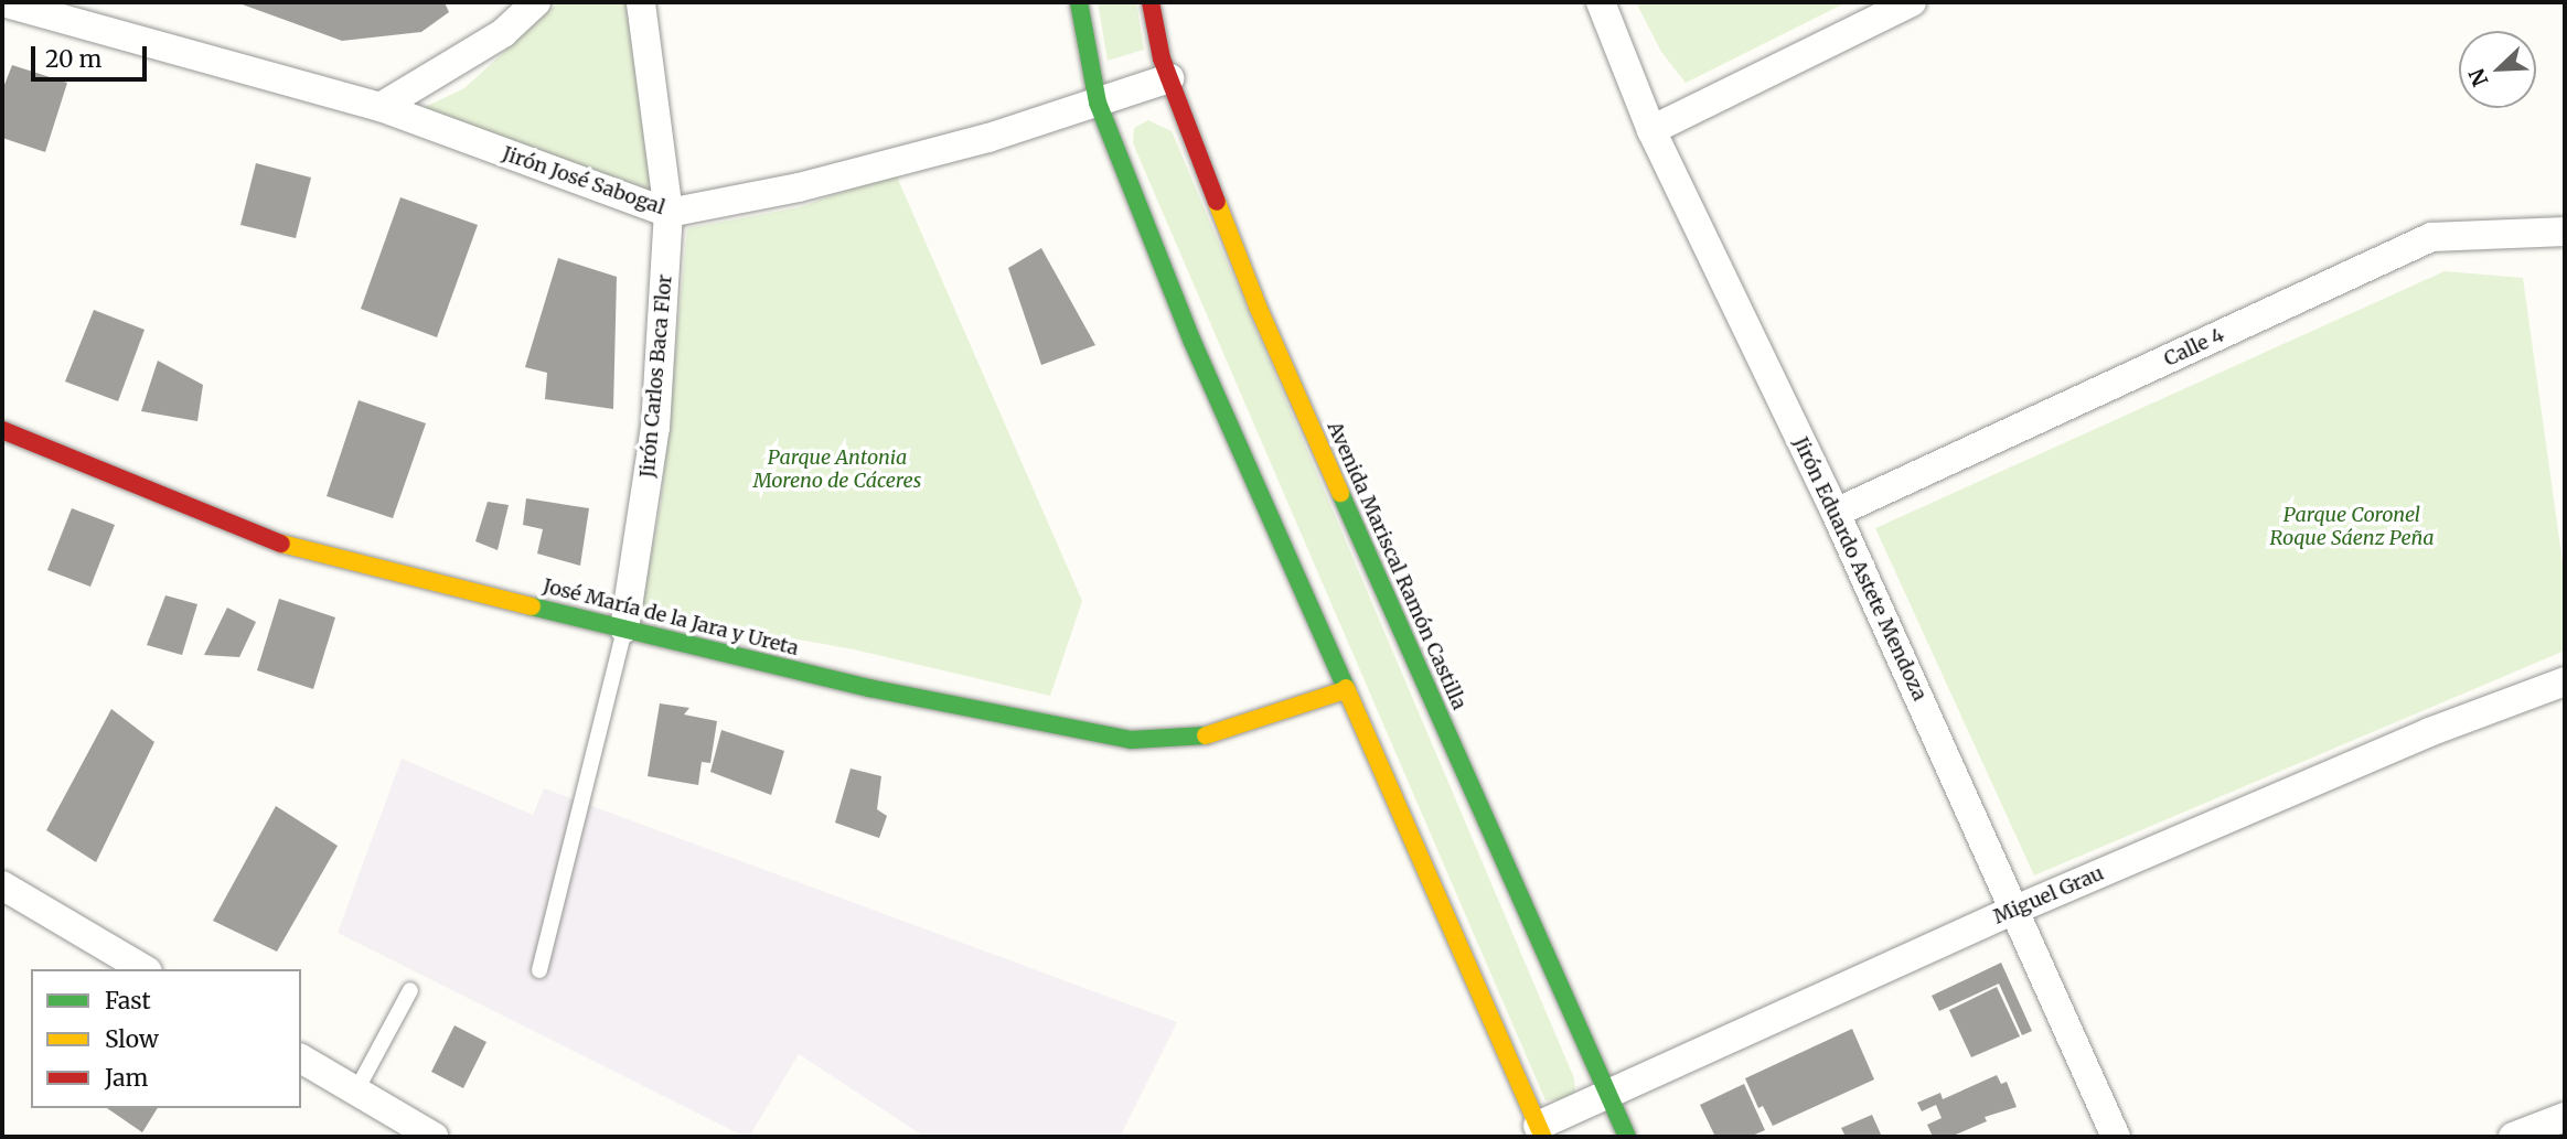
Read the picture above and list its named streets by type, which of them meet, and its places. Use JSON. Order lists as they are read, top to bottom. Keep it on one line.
{"streets":{"main road":["Avenida Mariscal Ramón Castilla","José María de la Jara y Ureta"],"street":["Jirón José Sabogal","Calle 4","Jirón Carlos Baca Flor","Jirón Eduardo Astete Mendoza","Miguel Grau"]},"crossings":[["Jirón José Sabogal","Jirón Carlos Baca Flor"],["Jirón José Sabogal","Avenida Mariscal Ramón Castilla"],["Calle 4","Jirón Eduardo Astete Mendoza"],["Jirón Carlos Baca Flor","José María de la Jara y Ureta"],["Avenida Mariscal Ramón Castilla","Miguel Grau"],["Jirón Eduardo Astete Mendoza","Miguel Grau"]],"parks":["Parque Antonia Moreno de Cáceres","Parque Coronel Roque Sáenz Peña"],"legend":["Fast","Slow","Jam"],"scale_bar":"20 m","north":"bottom left"}
